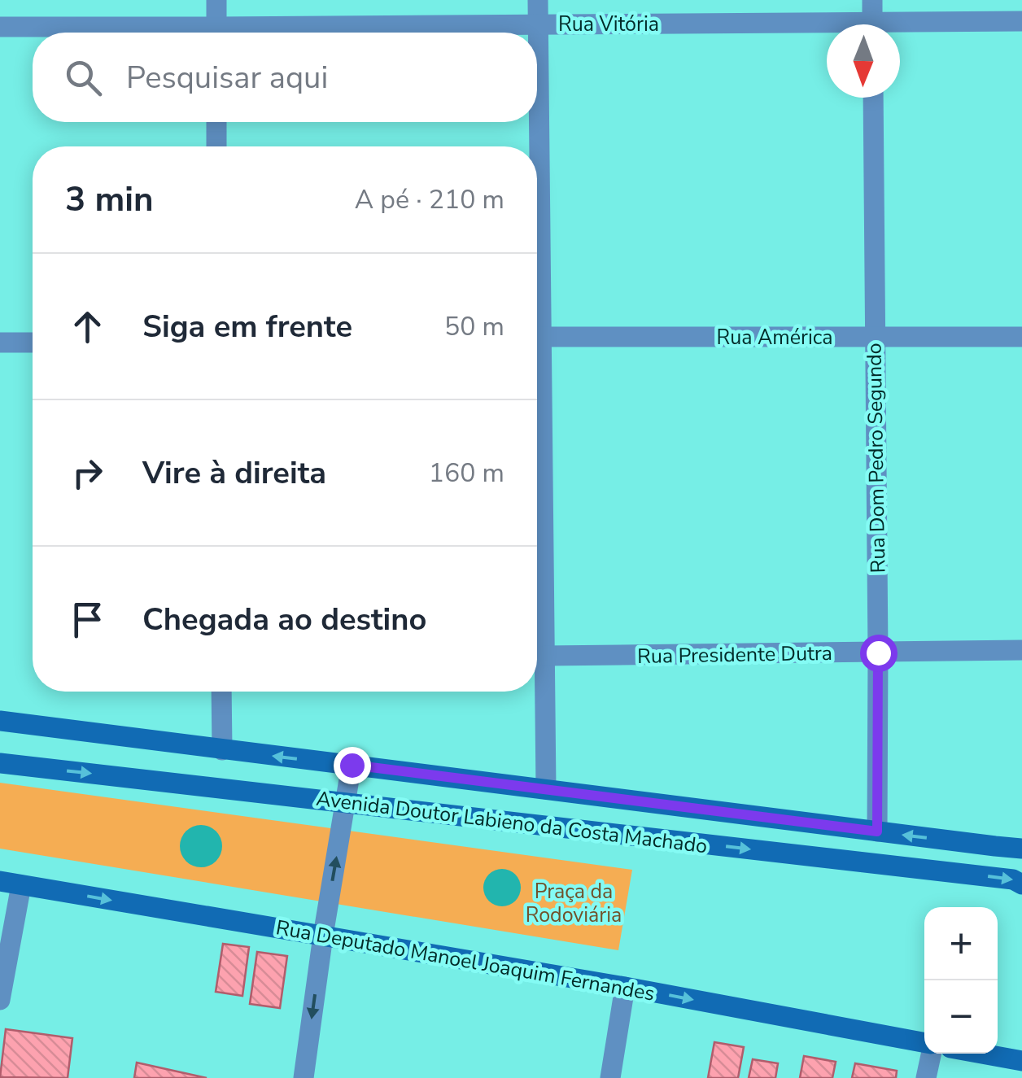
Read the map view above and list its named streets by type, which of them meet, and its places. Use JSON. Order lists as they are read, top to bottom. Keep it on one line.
{"streets":{"main road":["Avenida Doutor Labieno da Costa Machado","Rua Deputado Manoel Joaquim Fernandes"],"street":["Rua Vitória","Rua América","Rua Dom Pedro Segundo","Rua Presidente Dutra"]},"crossings":[["Rua América","Rua Dom Pedro Segundo"],["Rua Dom Pedro Segundo","Rua Presidente Dutra"],["Rua Dom Pedro Segundo","Avenida Doutor Labieno da Costa Machado"]],"one_way":["Rua Deputado Manoel Joaquim Fernandes"],"parks":["Praça da Rodoviária"],"north":"bottom","page":{"search":"Pesquisar aqui","heading":["3 min","A pé · 210 m"],"list":[["Siga em frente","50 m"],["Vire à direita","160 m"],"Chegada ao destino"],"map_buttons":["+","−"]}}
